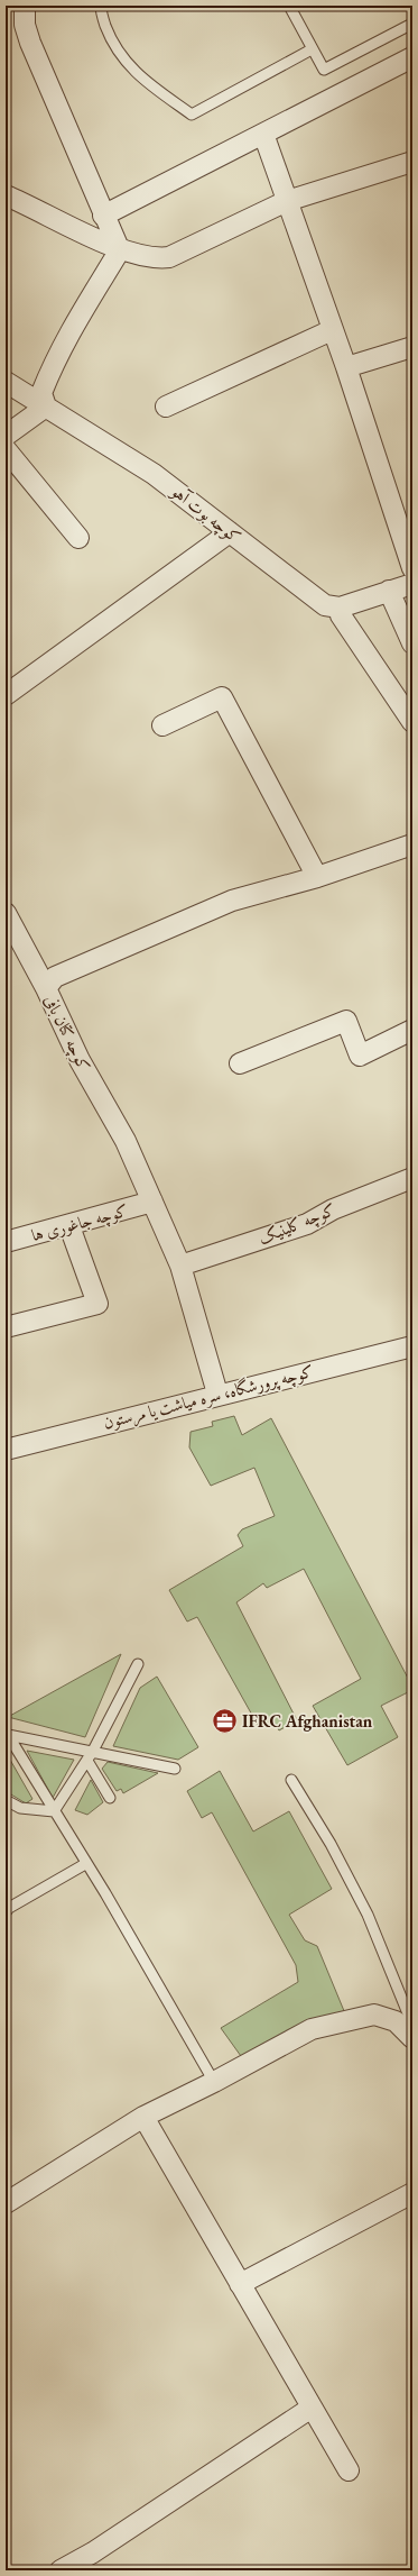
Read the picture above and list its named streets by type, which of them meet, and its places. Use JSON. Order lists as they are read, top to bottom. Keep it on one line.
{"streets":{"street":["کوچه بوت آهو","کوچه کتان بافی","کوچه جاغوری ها","کوچه کلینیک","کوچه پرورشگاه، سره میاشت یا مرستون"]},"crossings":[["کوچه کتان بافی","کوچه جاغوری ها"],["کوچه کتان بافی","کوچه کلینیک"],["کوچه کتان بافی","کوچه پرورشگاه، سره میاشت یا مرستون"]],"places":{"office":["IFRC Afghanistan"]}}
